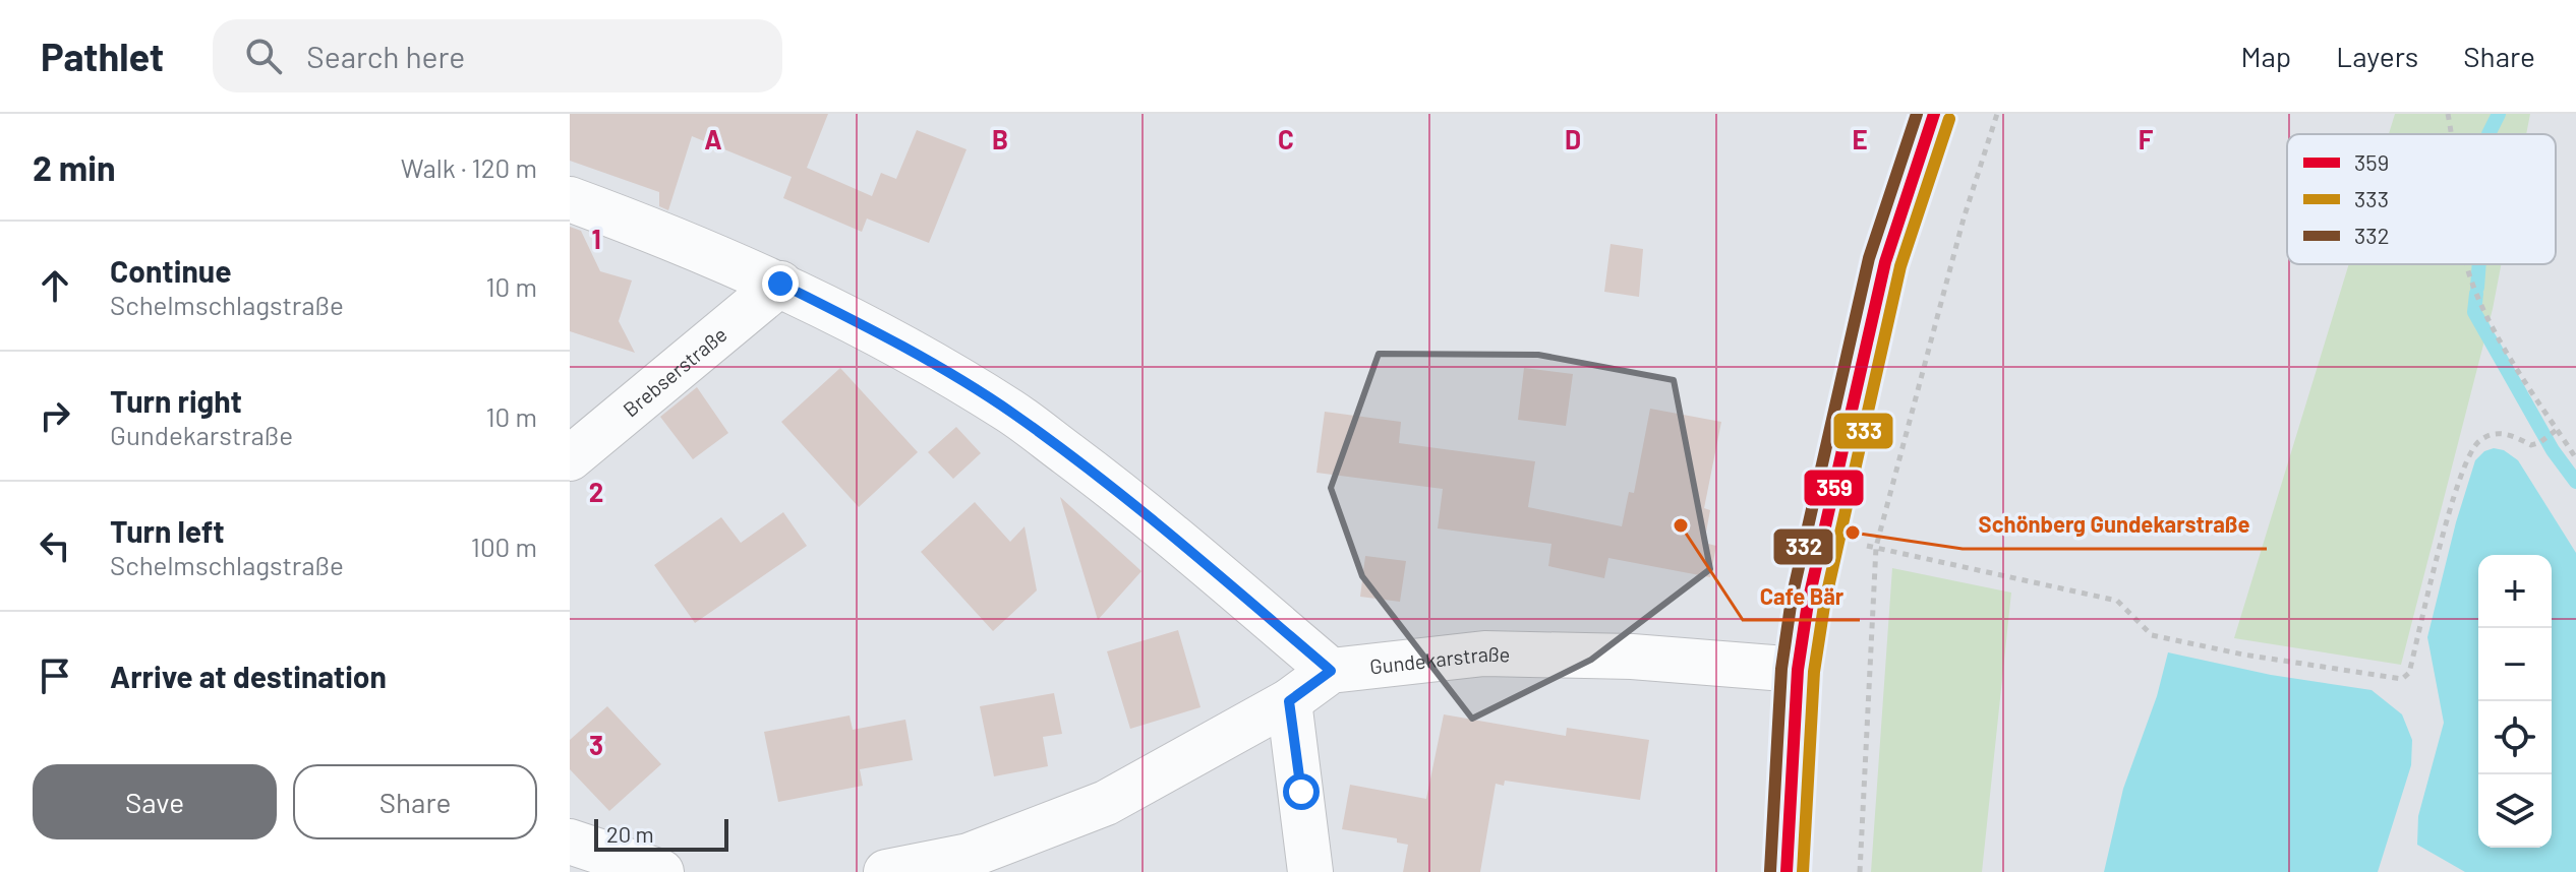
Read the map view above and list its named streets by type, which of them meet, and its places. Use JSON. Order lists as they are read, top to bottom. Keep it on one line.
{"streets":{"street":["Brebserstraße","Gundekarstraße"]},"places":["Cafe Bär","Schönberg Gundekarstraße"],"lines":["transit line 359","transit line 332","transit line 333"],"legend":["359","333","332"],"scale_bar":"20 m","page":{"header":"Pathlet","search":"Search here","nav":["Map","Layers","Share"],"heading":["2 min","Walk · 120 m"],"list":[["Continue","Schelmschlagstraße","10 m"],["Turn right","Gundekarstraße","10 m"],["Turn left","Schelmschlagstraße","100 m"],"Arrive at destination"],"map_buttons":["+","−"],"buttons":["Save","Share"],"scale":"20 m"},"grid":{"columns":["A","B","C","D","E","F"],"rows":["1","2","3"]}}
